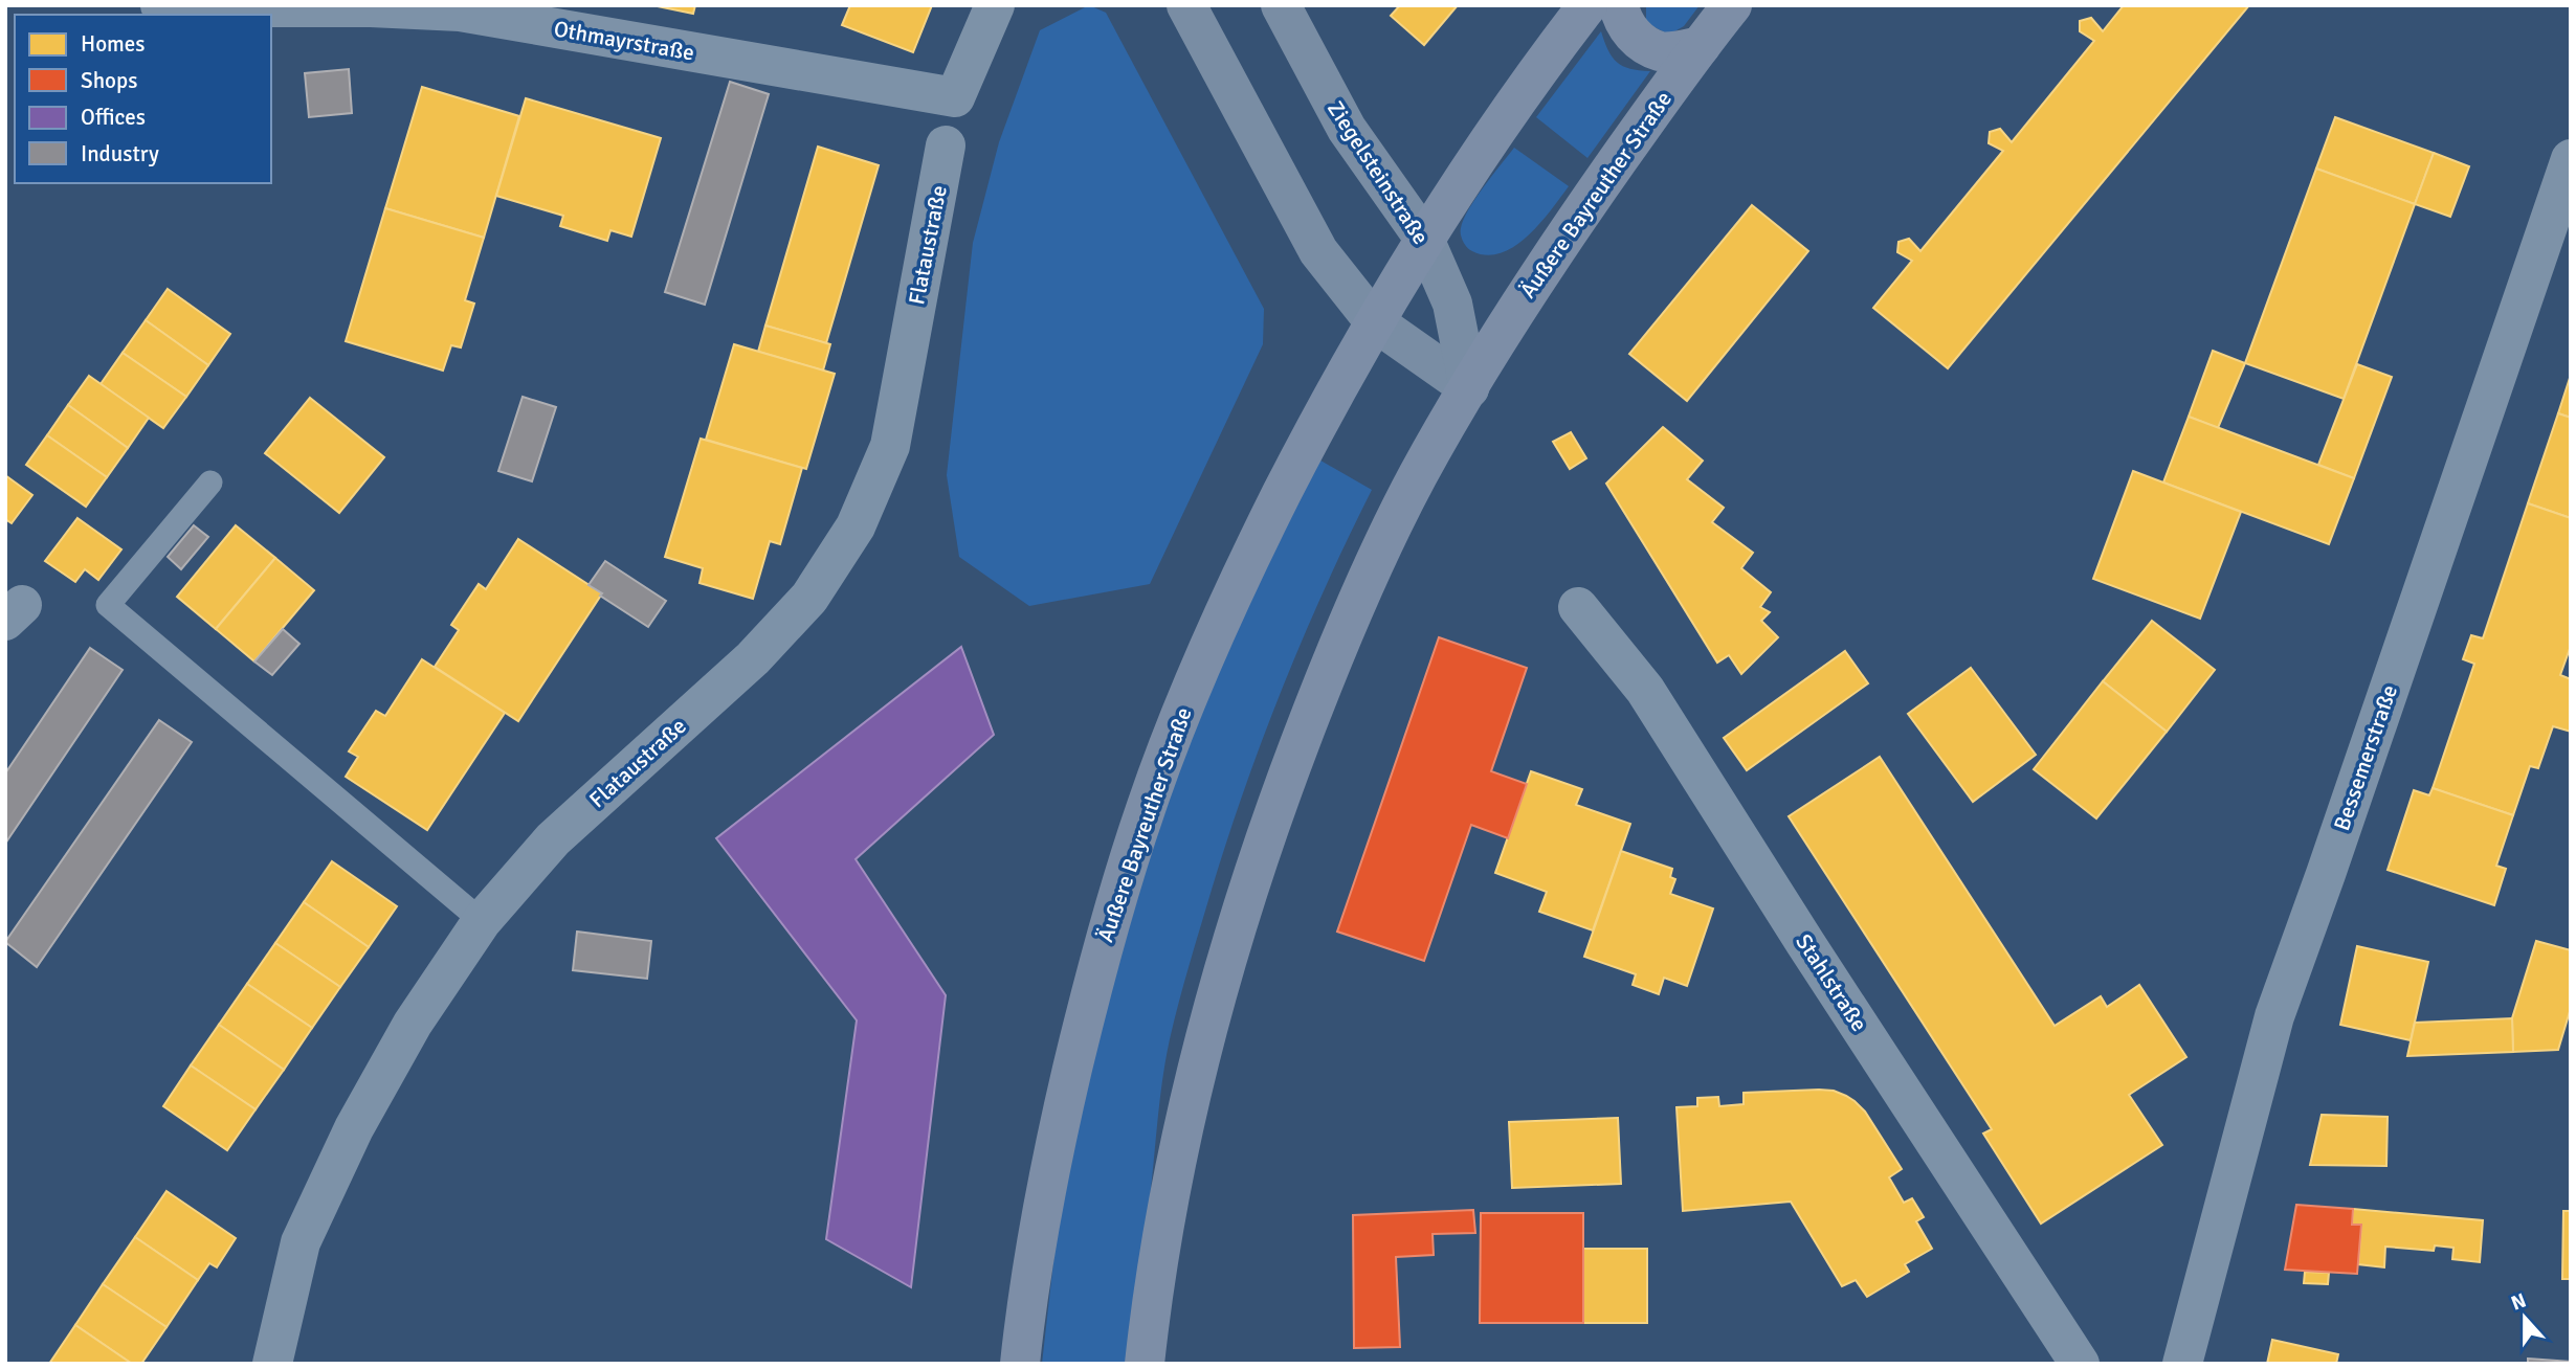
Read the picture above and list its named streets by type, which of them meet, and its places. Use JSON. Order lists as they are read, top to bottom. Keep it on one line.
{"streets":{"main road":["Ziegelsteinstraße","Äußere Bayreuther Straße"],"street":["Othmayrstraße","Flataustraße","Bessemerstraße","Stahlstraße"]},"crossings":[["Ziegelsteinstraße","Äußere Bayreuther Straße"]],"legend":["Homes","Shops","Offices","Industry"],"north":"top"}
